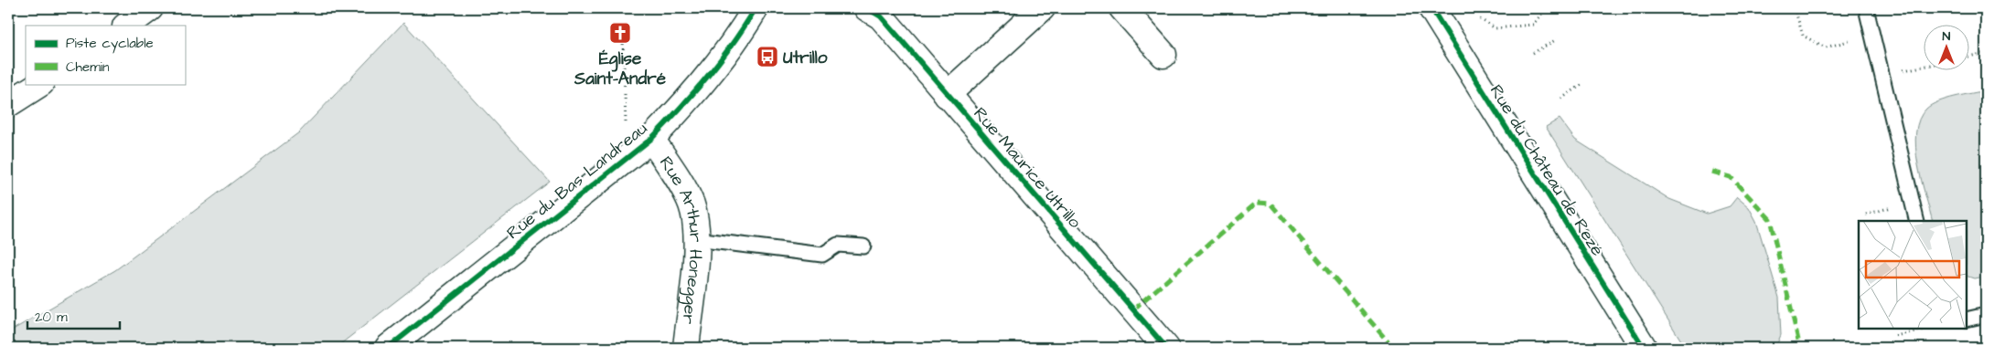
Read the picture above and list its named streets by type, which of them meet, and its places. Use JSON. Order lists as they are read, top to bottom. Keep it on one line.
{"streets":{"street":["Rue Maurice Utrillo","Rue du Château de Rezé","Rue du Bas Landreau","Rue Arthur Honegger"]},"crossings":[["Rue du Bas Landreau","Rue Arthur Honegger"]],"places":{"church":["Église Saint-André"],"bus stop":["Utrillo"]},"legend":["Piste cyclable","Chemin"],"scale_bar":"20 m","north":"top"}
